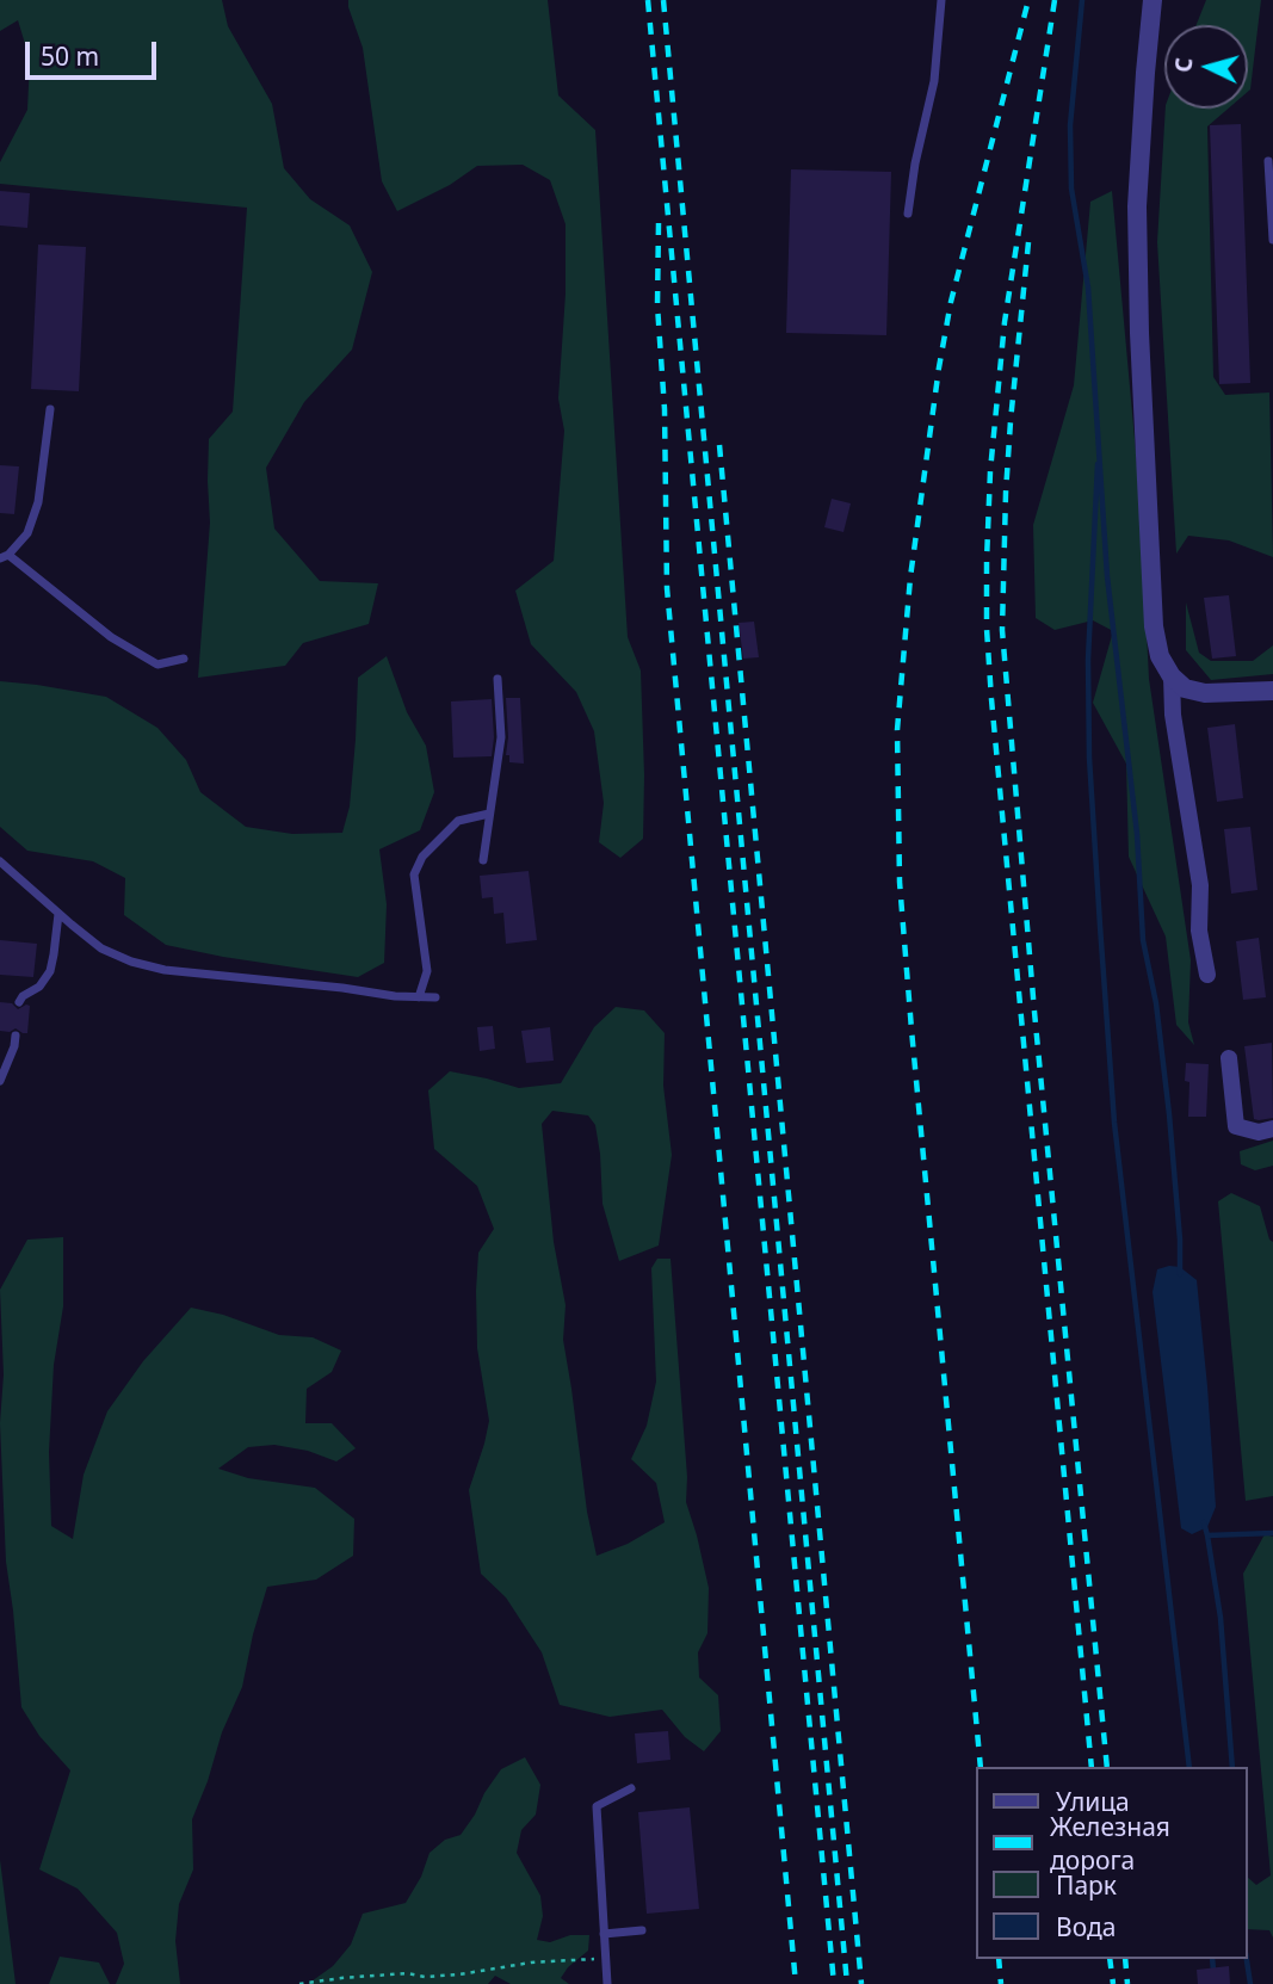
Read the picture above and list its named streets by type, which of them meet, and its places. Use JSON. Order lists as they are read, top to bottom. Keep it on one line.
{"legend":["Улица","Железная дорога","Парк","Вода"],"scale_bar":"50 m","north":"left"}
